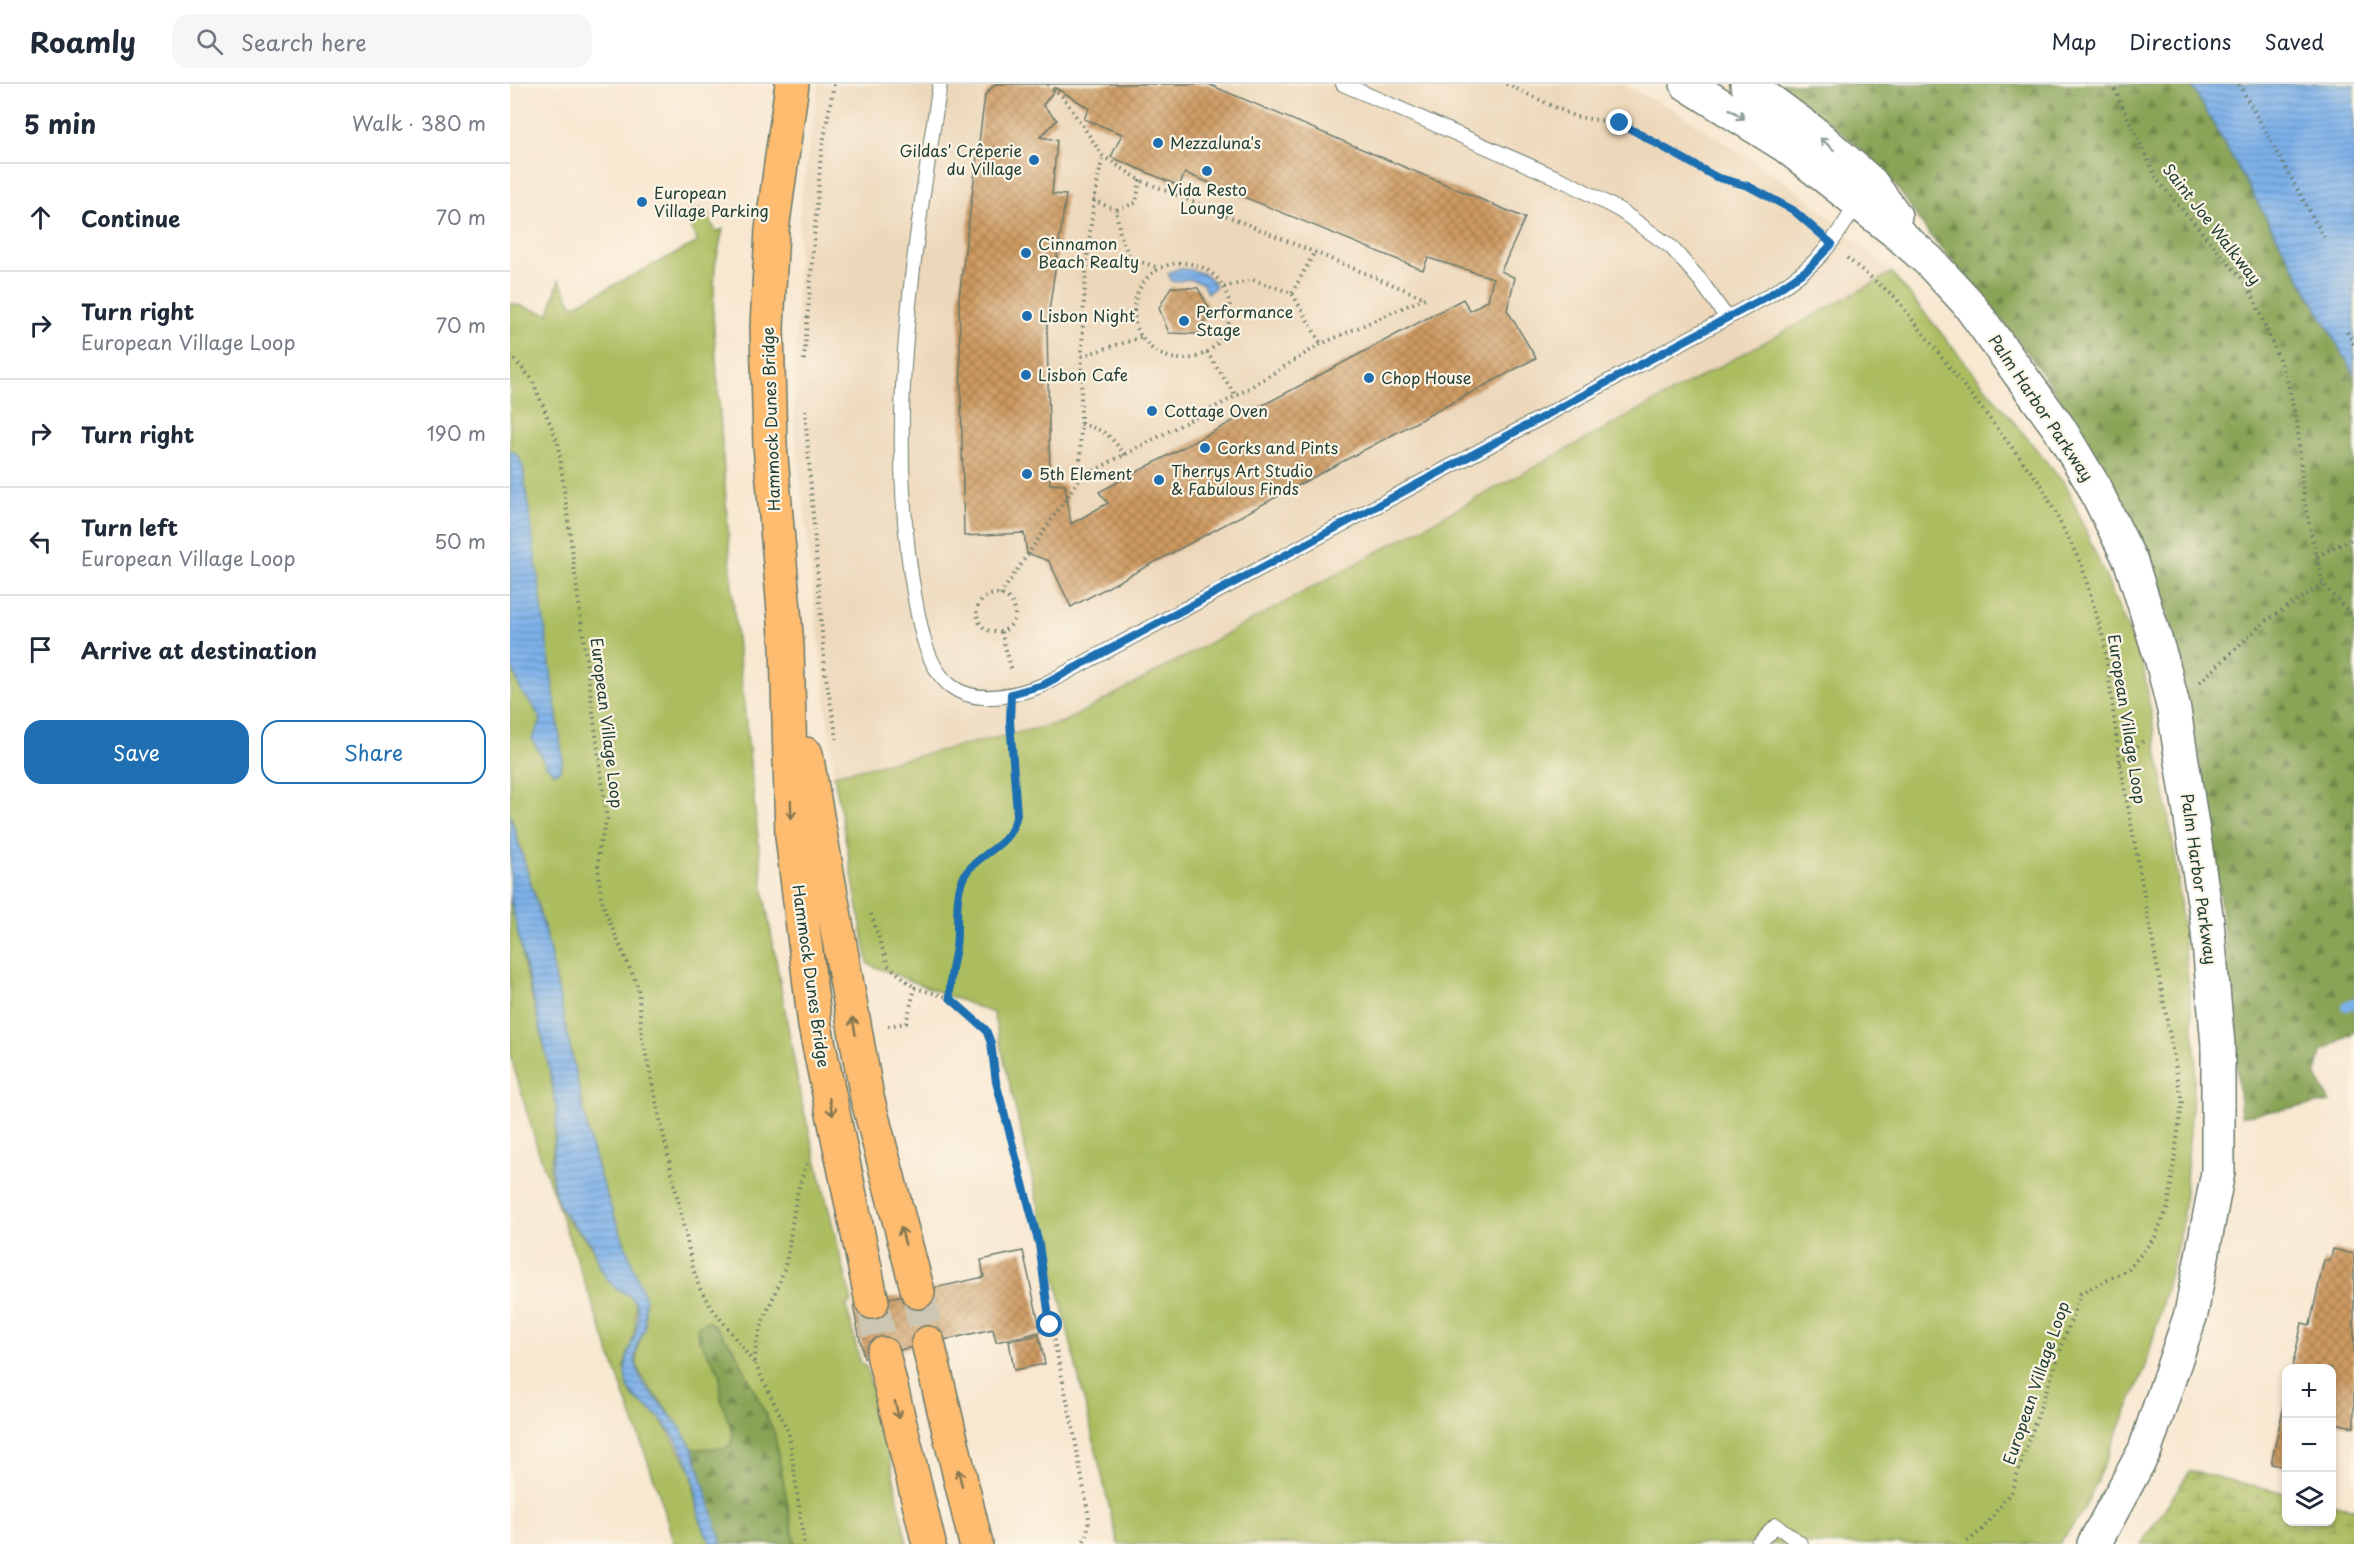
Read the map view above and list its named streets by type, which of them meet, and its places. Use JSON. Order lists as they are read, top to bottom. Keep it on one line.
{"streets":{"main road":["Hammock Dunes Bridge"],"street":["Palm Harbor Parkway"],"path":["Saint Joe Walkway","European Village Loop"]},"places":["Mezzaluna's","Gildas' Crêperie du Village","Vida Resto Lounge","European Village Parking","Cinnamon Beach Realty","Lisbon Night","Performance Stage","Lisbon Cafe","Chop House","Cottage Oven","Corks and Pints","5th Element","Therrys Art Studio & Fabulous Finds"],"page":{"header":"Roamly","search":"Search here","nav":["Map","Directions","Saved"],"heading":["5 min","Walk · 380 m"],"list":[["Continue","70 m"],["Turn right","European Village Loop","70 m"],["Turn right","190 m"],["Turn left","European Village Loop","50 m"],"Arrive at destination"],"buttons":["Save","Share"],"map_buttons":["+","−"]}}
